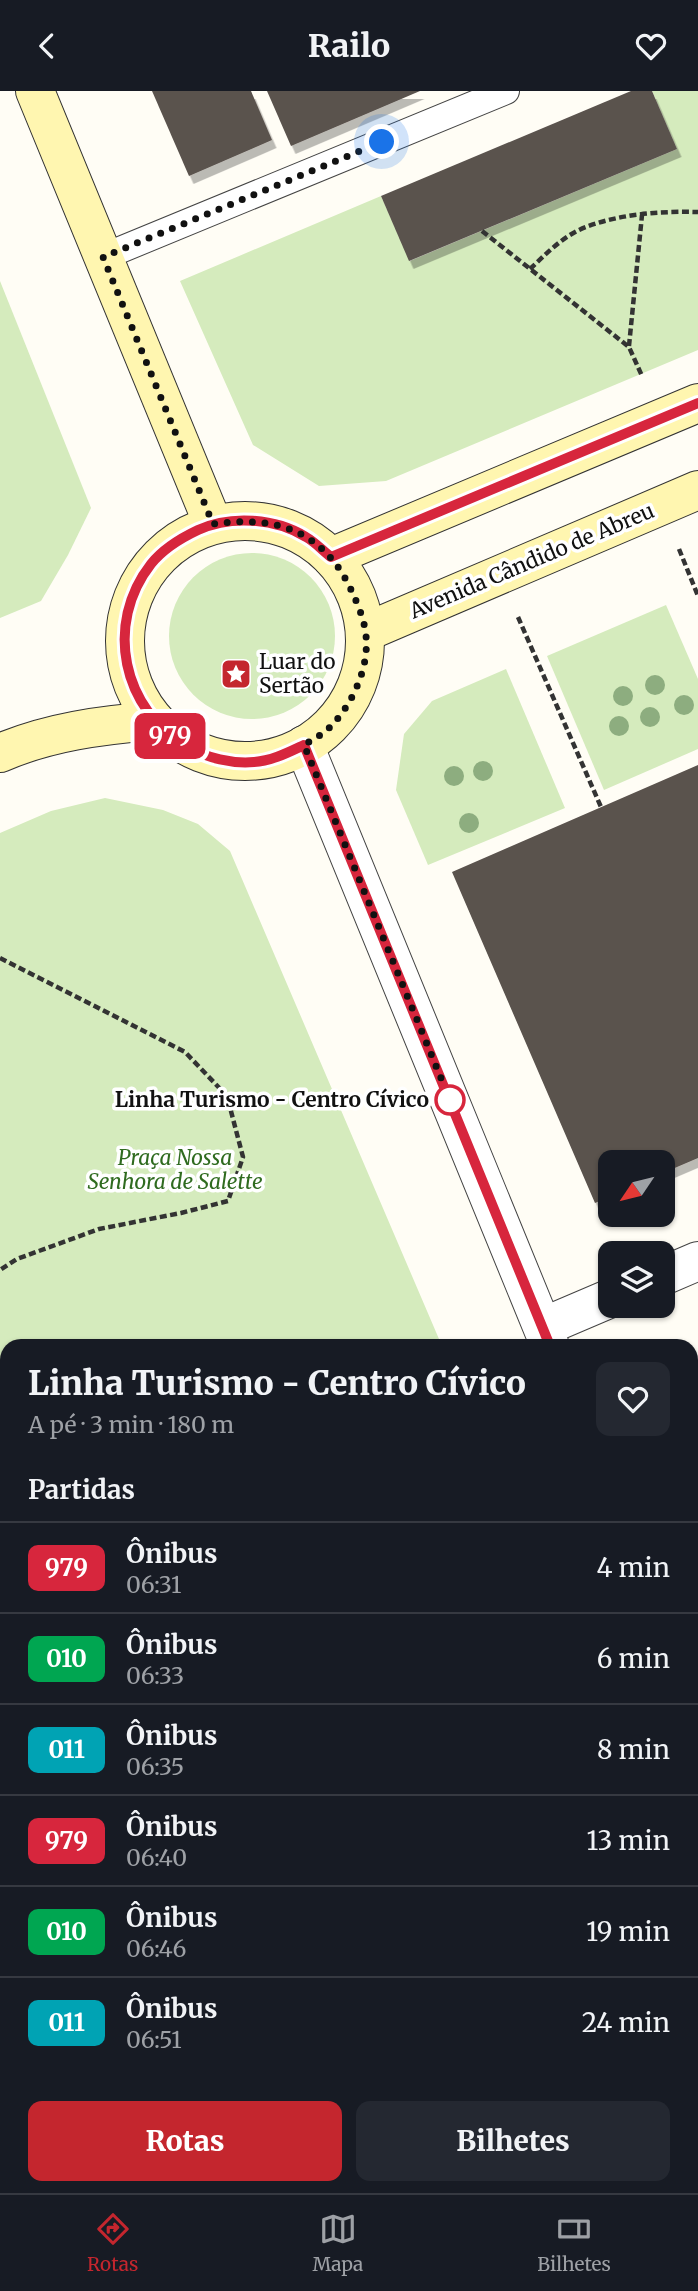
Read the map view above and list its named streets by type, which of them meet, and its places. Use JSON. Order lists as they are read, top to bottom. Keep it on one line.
{"streets":{"main road":["Avenida Cândido de Abreu"]},"parks":["Praça Nossa Senhora de Salette"],"places":{"place":["Luar do Sertão"],"other":["Linha Turismo - Centro Cívico"]},"lines":["bus line 979"],"north":"bottom left","page":{"header":"Railo","on_map":"979","heading":[["Linha Turismo - Centro Cívico","A pé · 3 min · 180 m"],"Partidas"],"list":[{"mark":"979","name":"Ônibus","note":"06:31","value":"4 min"},{"mark":"010","name":"Ônibus","note":"06:33","value":"6 min"},{"mark":"011","name":"Ônibus","note":"06:35","value":"8 min"},{"mark":"979","name":"Ônibus","note":"06:40","value":"13 min"},{"mark":"010","name":"Ônibus","note":"06:46","value":"19 min"},{"mark":"011","name":"Ônibus","note":"06:51","value":"24 min"}],"buttons":["Rotas","Bilhetes"],"tabs":["Rotas","Mapa","Bilhetes"]}}
